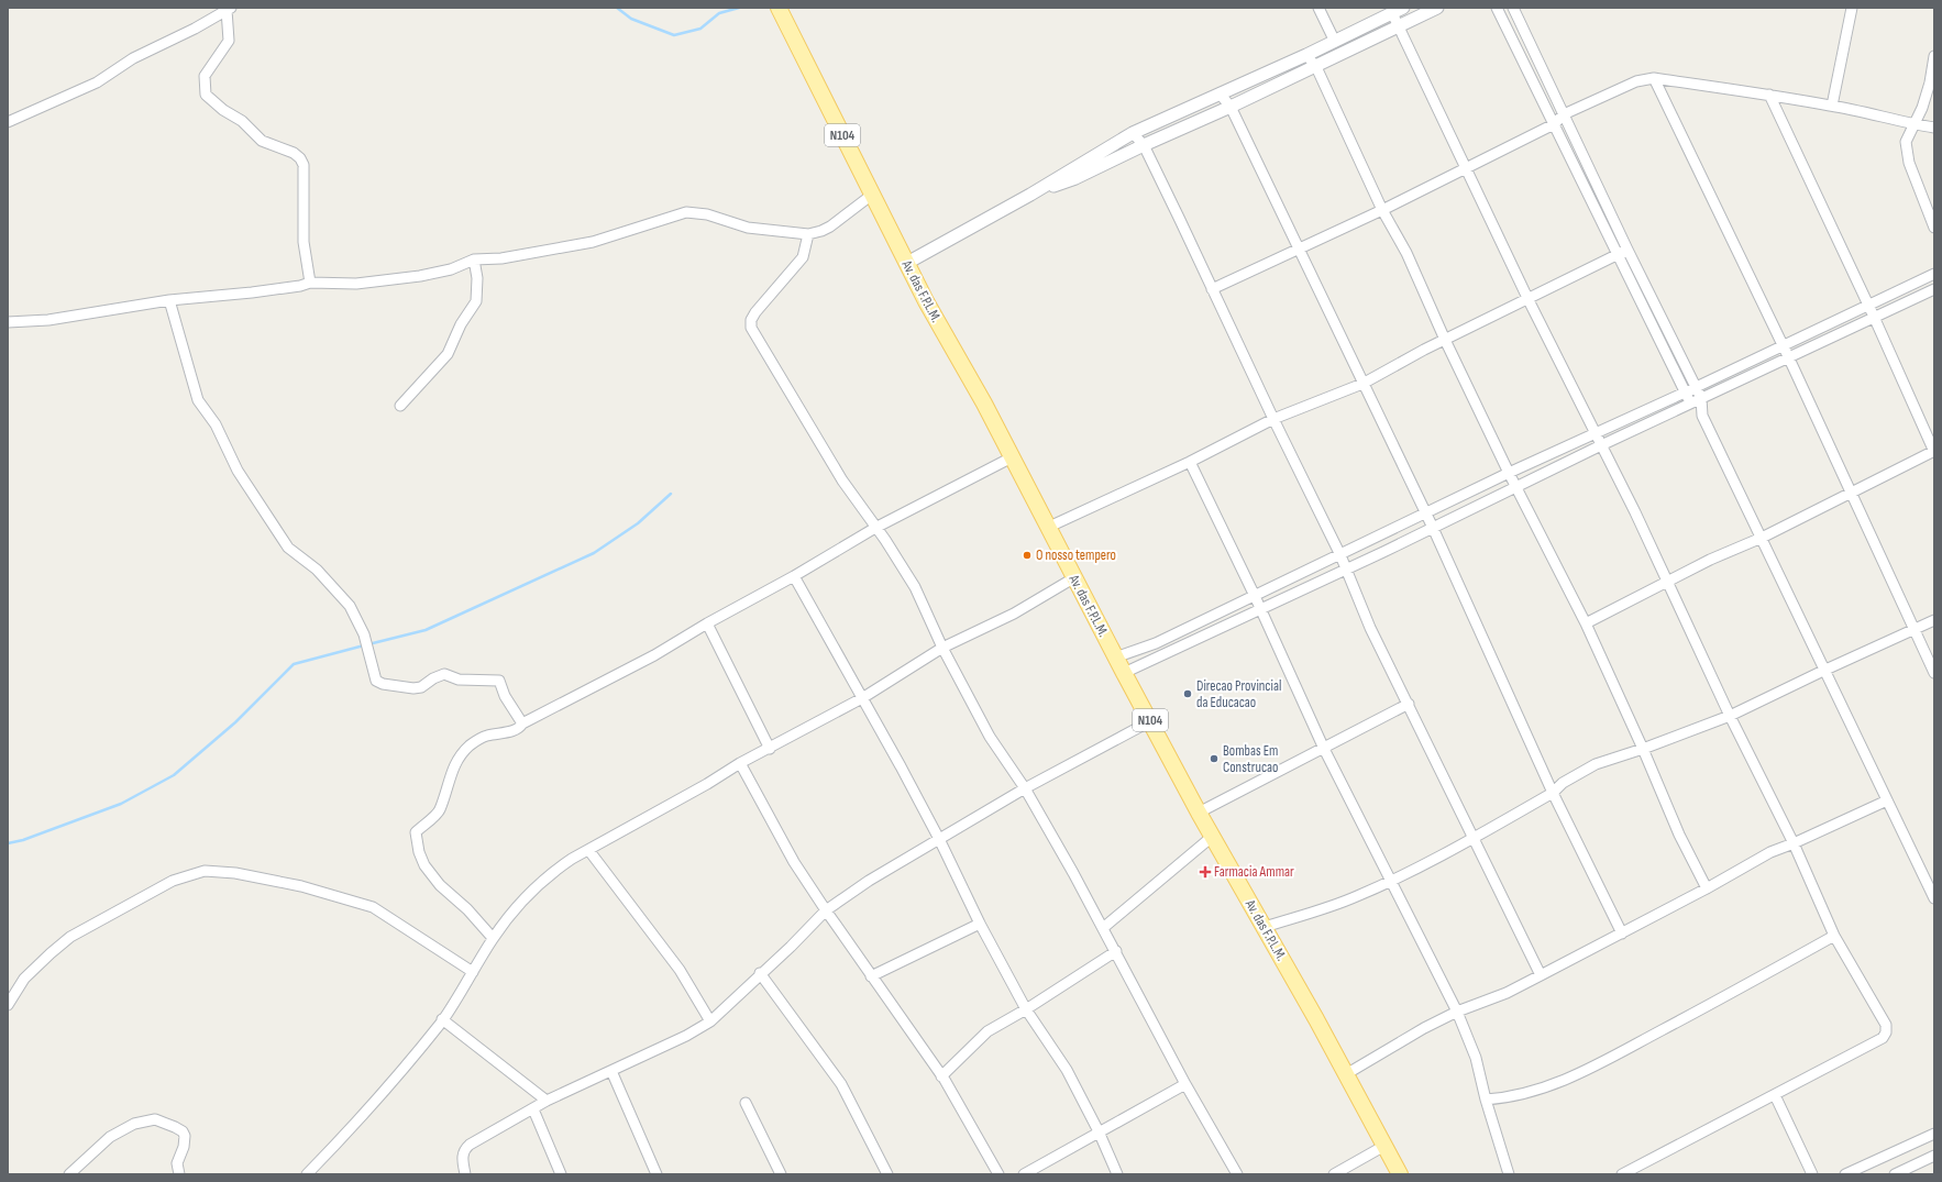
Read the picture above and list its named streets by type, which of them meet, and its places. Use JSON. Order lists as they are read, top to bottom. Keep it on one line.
{"streets":{"main road":["N104","Av. das F.P.L.M."]},"places":{"other":["O nosso tempero","Direcao Provincial da Educacao","Bombas Em Construcao"],"health":["Farmacia Ammar"]}}
